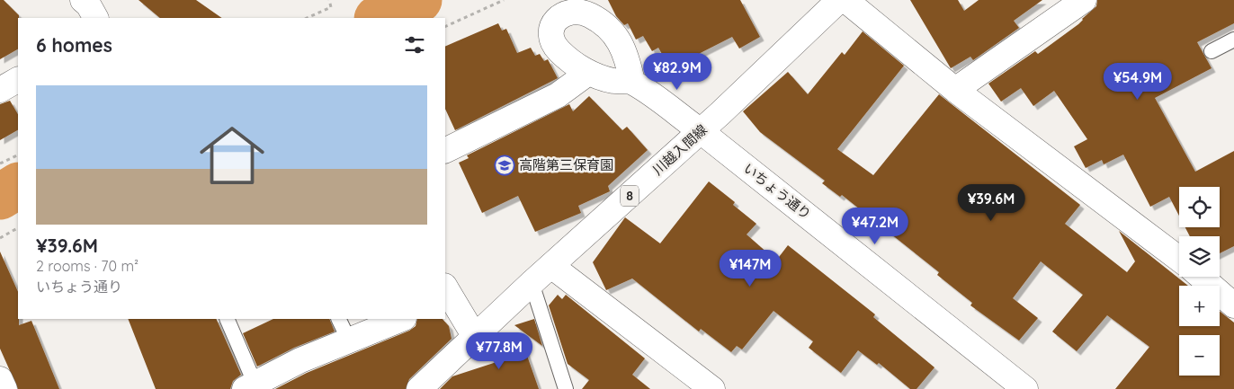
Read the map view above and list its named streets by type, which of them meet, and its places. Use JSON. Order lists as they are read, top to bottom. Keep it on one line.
{"streets":{"street":["川越入間線","いちょう通り","8"]},"crossings":[["川越入間線","いちょう通り"]],"places":{"school or university":["高階第三保育園"]},"page":{"heading":"6 homes","price":["¥82.9M","¥54.9M","¥39.6M","¥47.2M","¥147M","¥77.8M"],"list":[{"name":"¥39.6M","note":"2 rooms · 70 m² · いちょう通り"}],"map_buttons":["+","−"]}}
